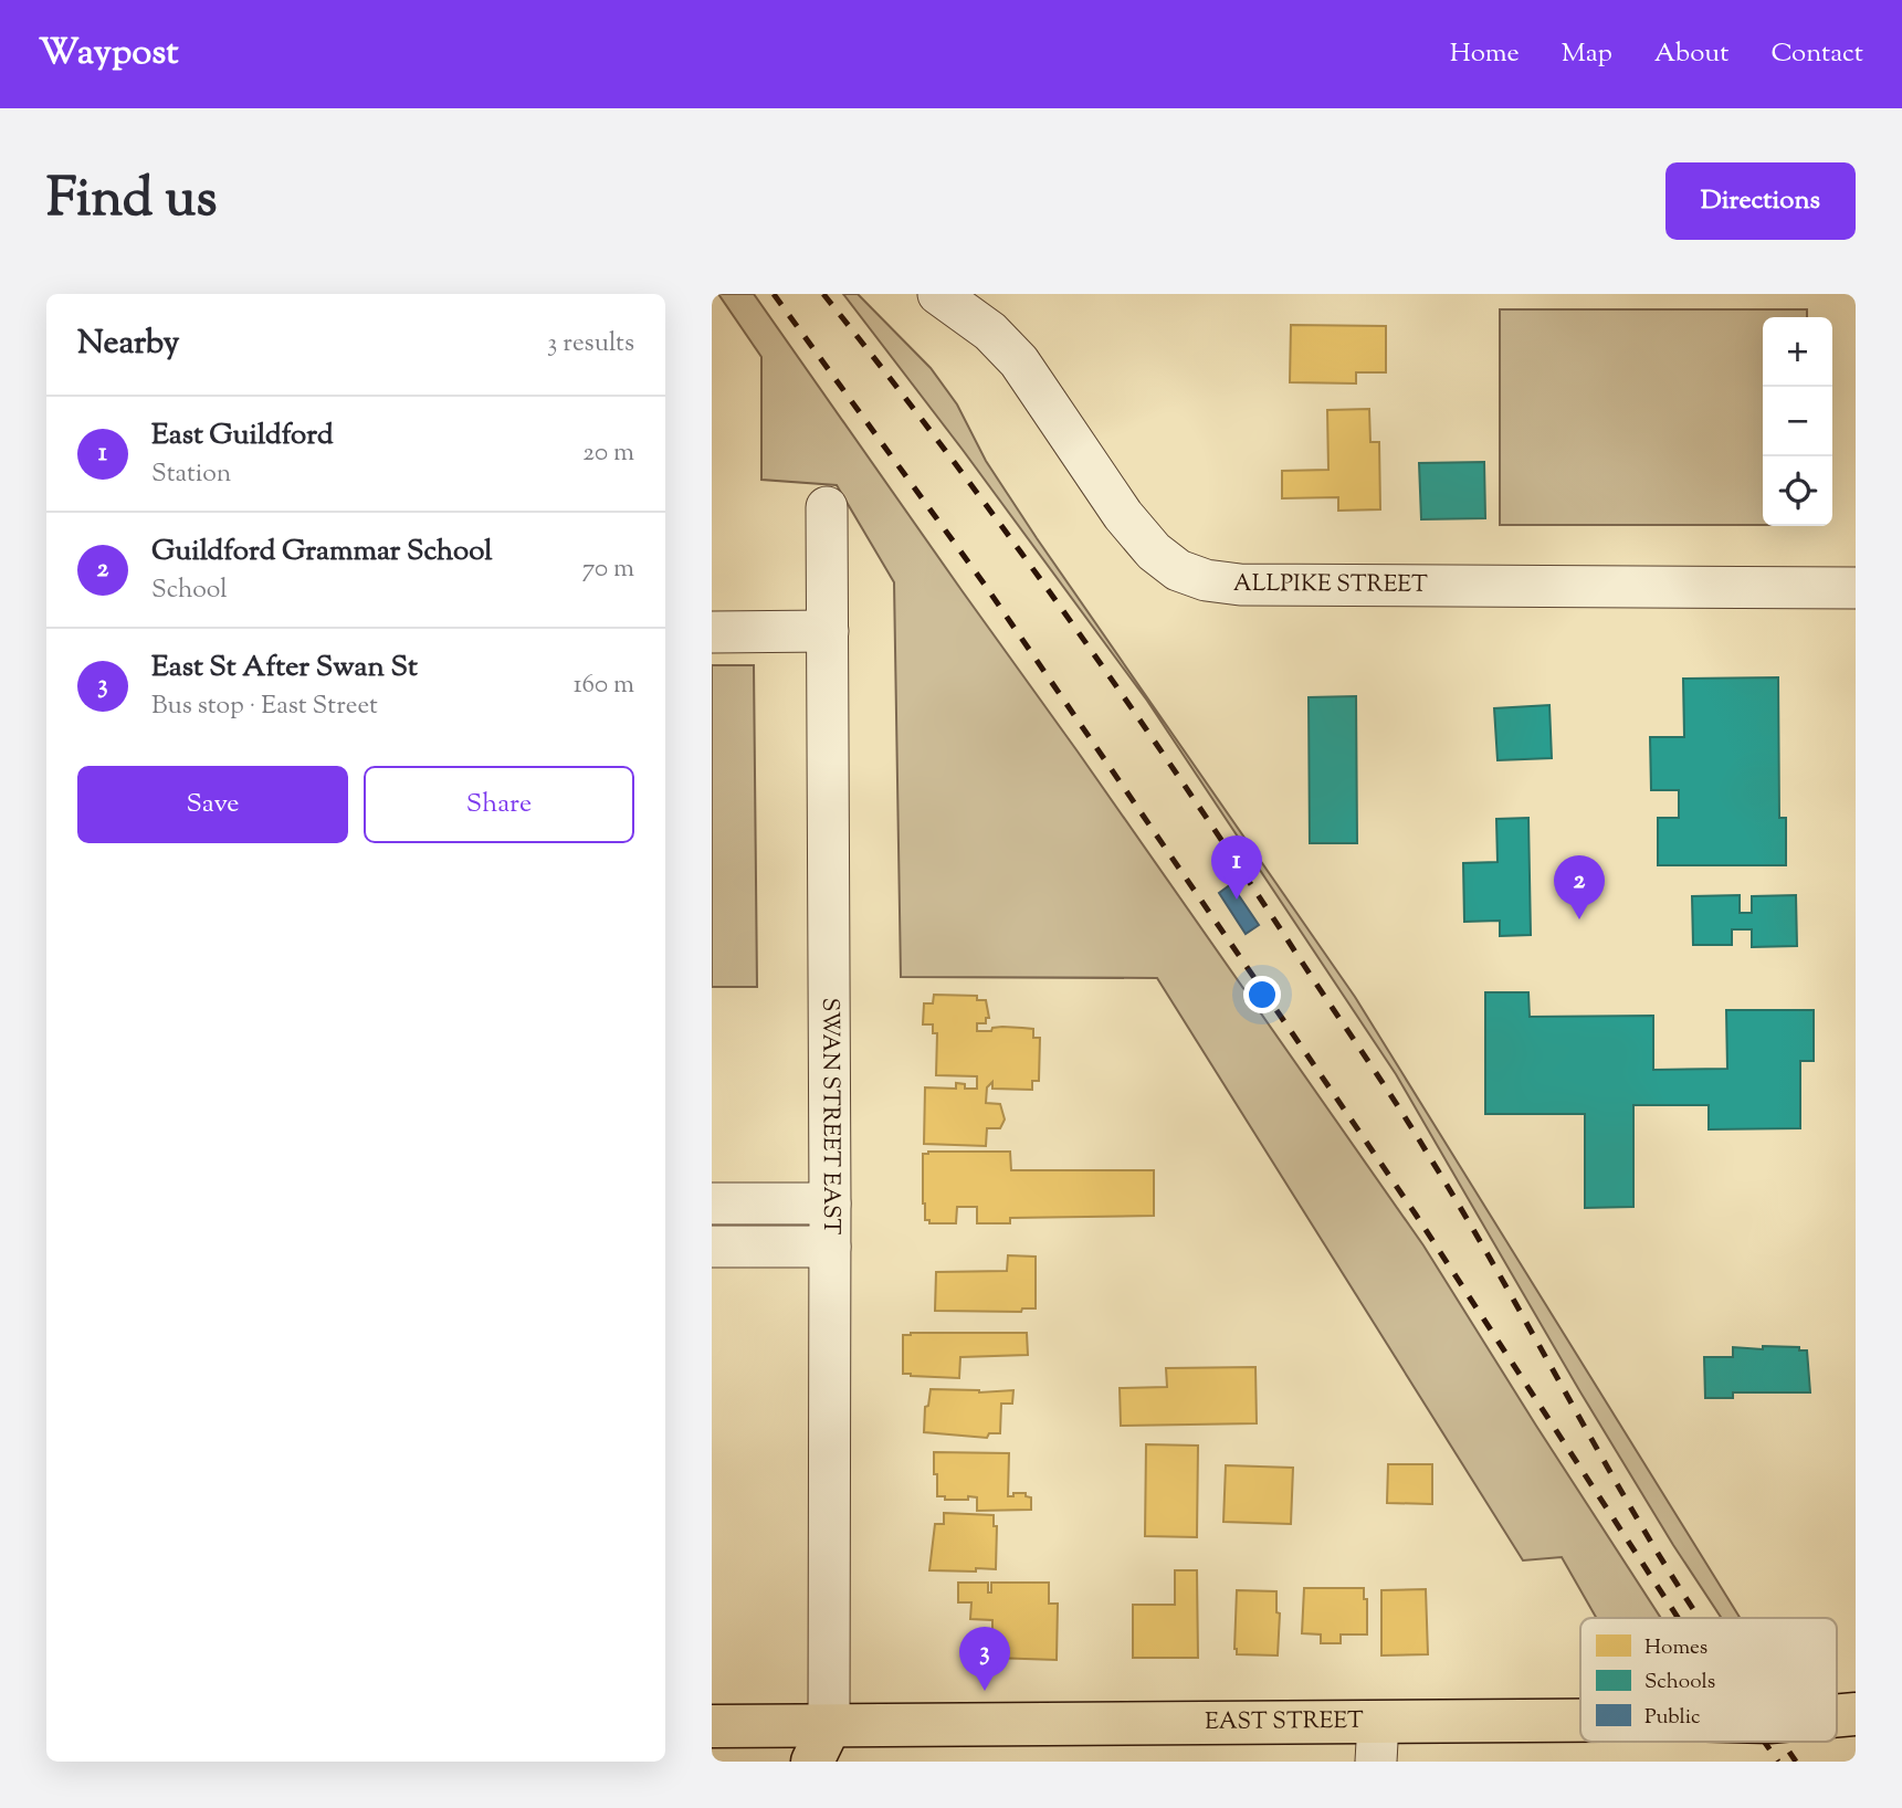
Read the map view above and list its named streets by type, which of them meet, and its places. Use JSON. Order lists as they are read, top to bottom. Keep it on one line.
{"streets":{"highway":["EAST STREET"],"street":["ALLPIKE STREET","SWAN STREET EAST"]},"crossings":[["SWAN STREET EAST","EAST STREET"]],"legend":["Homes","Schools","Public"],"page":{"header":"Waypost","nav":["Home","Map","About","Contact"],"title":"Find us","buttons":["Directions",["Save","Share"]],"heading":["Nearby","3 results"],"map_buttons":["+","−"],"list":[{"mark":"1","name":"East Guildford","note":"Station","value":"20 m"},{"mark":"2","name":"Guildford Grammar School","note":"School","value":"70 m"},{"mark":"3","name":"East St After Swan St","note":"Bus stop · East Street","value":"160 m"}],"pins":["1","2","3"]}}
